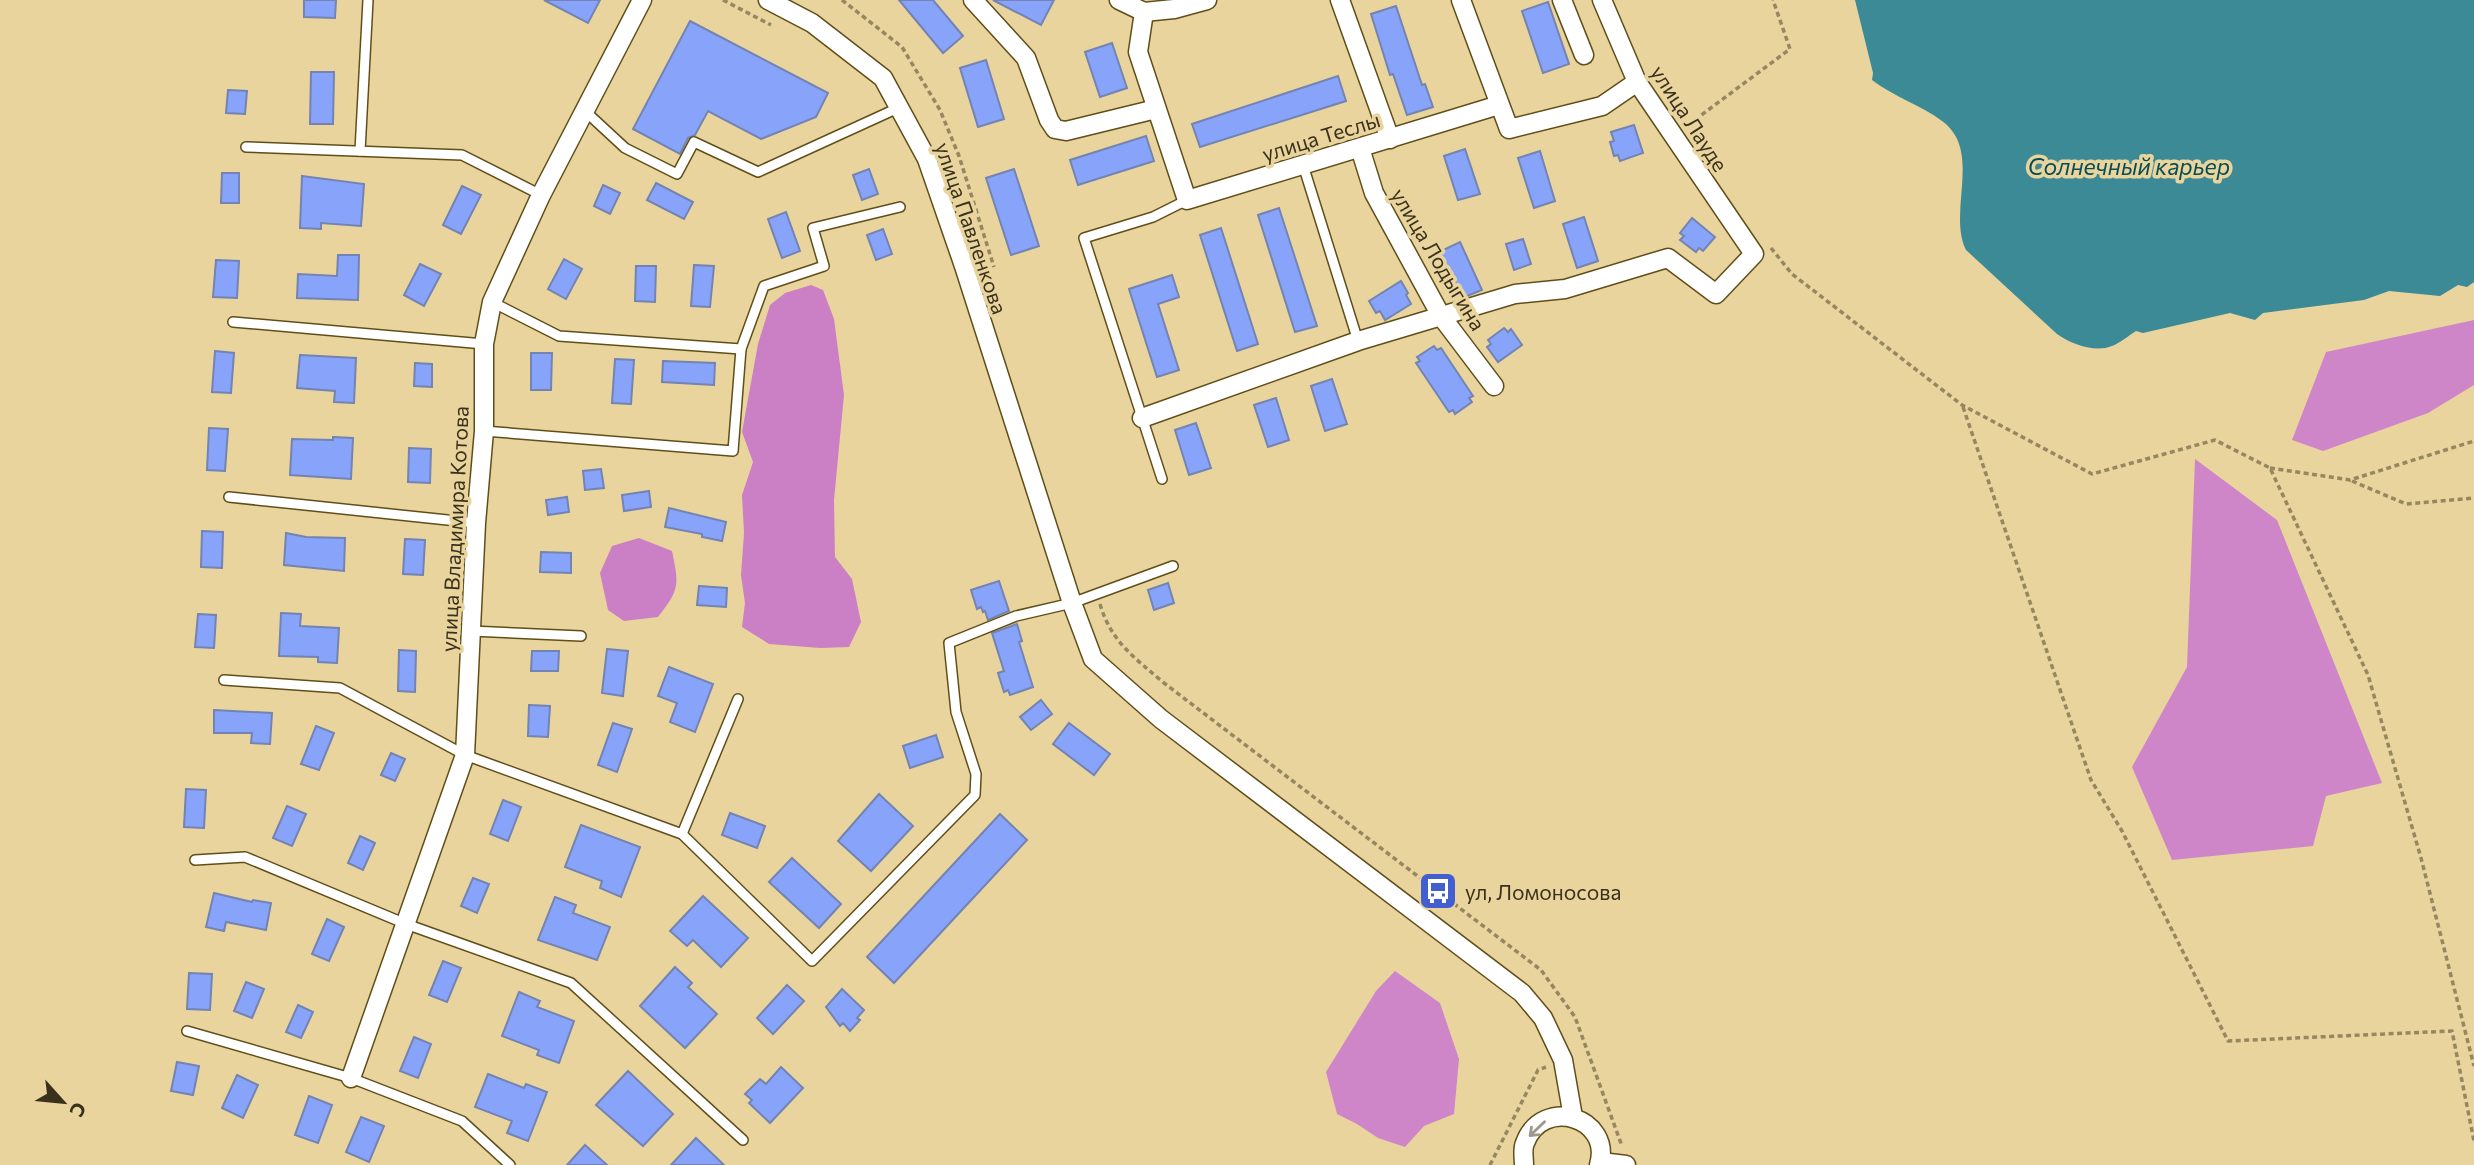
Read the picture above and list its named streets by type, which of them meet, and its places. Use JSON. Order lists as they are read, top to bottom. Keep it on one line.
{"streets":{"street":["улица Лауде","улица Теслы","улица Павленкова","улица Лодыгина","улица Владимира Котова"]},"crossings":[["улица Теслы","улица Лодыгина"]],"water":["Солнечный карьер"],"places":{"bus stop":["ул, Ломоносова"]},"north":"bottom right"}
